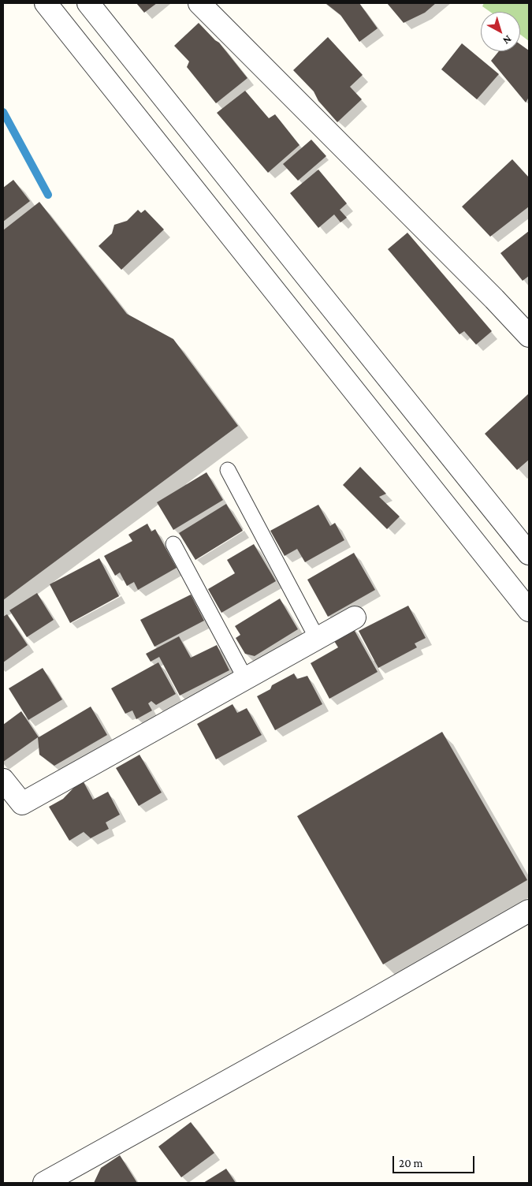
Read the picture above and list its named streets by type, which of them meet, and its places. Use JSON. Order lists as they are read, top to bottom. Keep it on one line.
{"scale_bar":"20 m","north":"bottom right"}
